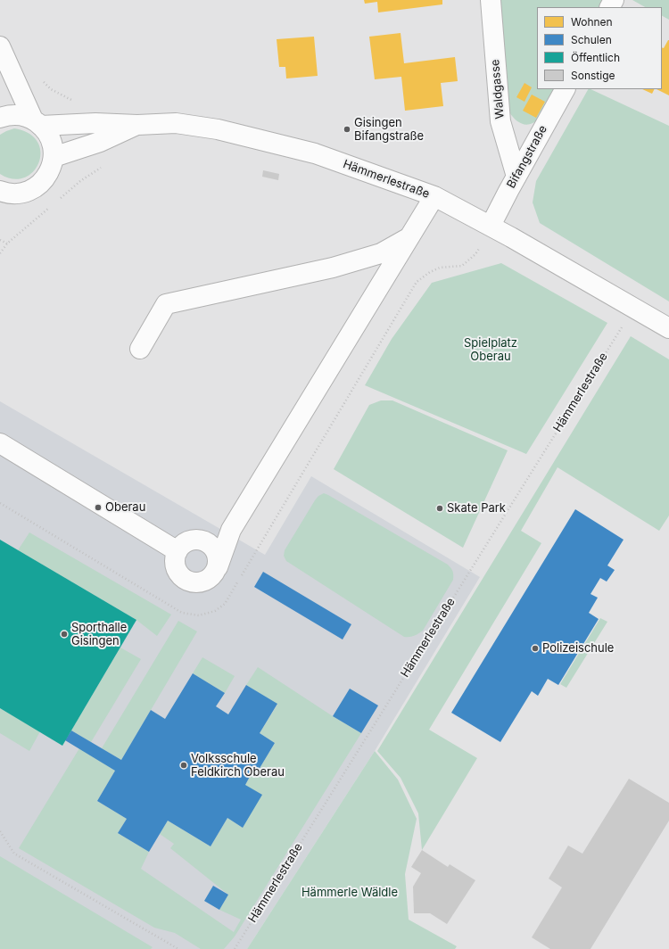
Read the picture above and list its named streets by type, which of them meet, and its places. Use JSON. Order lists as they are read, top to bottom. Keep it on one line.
{"streets":{"street":["Waldgasse","Bifangstraße","Hämmerlestraße"]},"crossings":[["Waldgasse","Bifangstraße"],["Bifangstraße","Hämmerlestraße"]],"parks":["Spielplatz Oberau","Hämmerle Wäldle"],"places":["Gisingen Bifangstraße","Oberau","Skate Park","Sporthalle Gisingen","Polizeischule","Volksschule Feldkirch Oberau"],"legend":["Wohnen","Schulen","Öffentlich","Sonstige"]}
